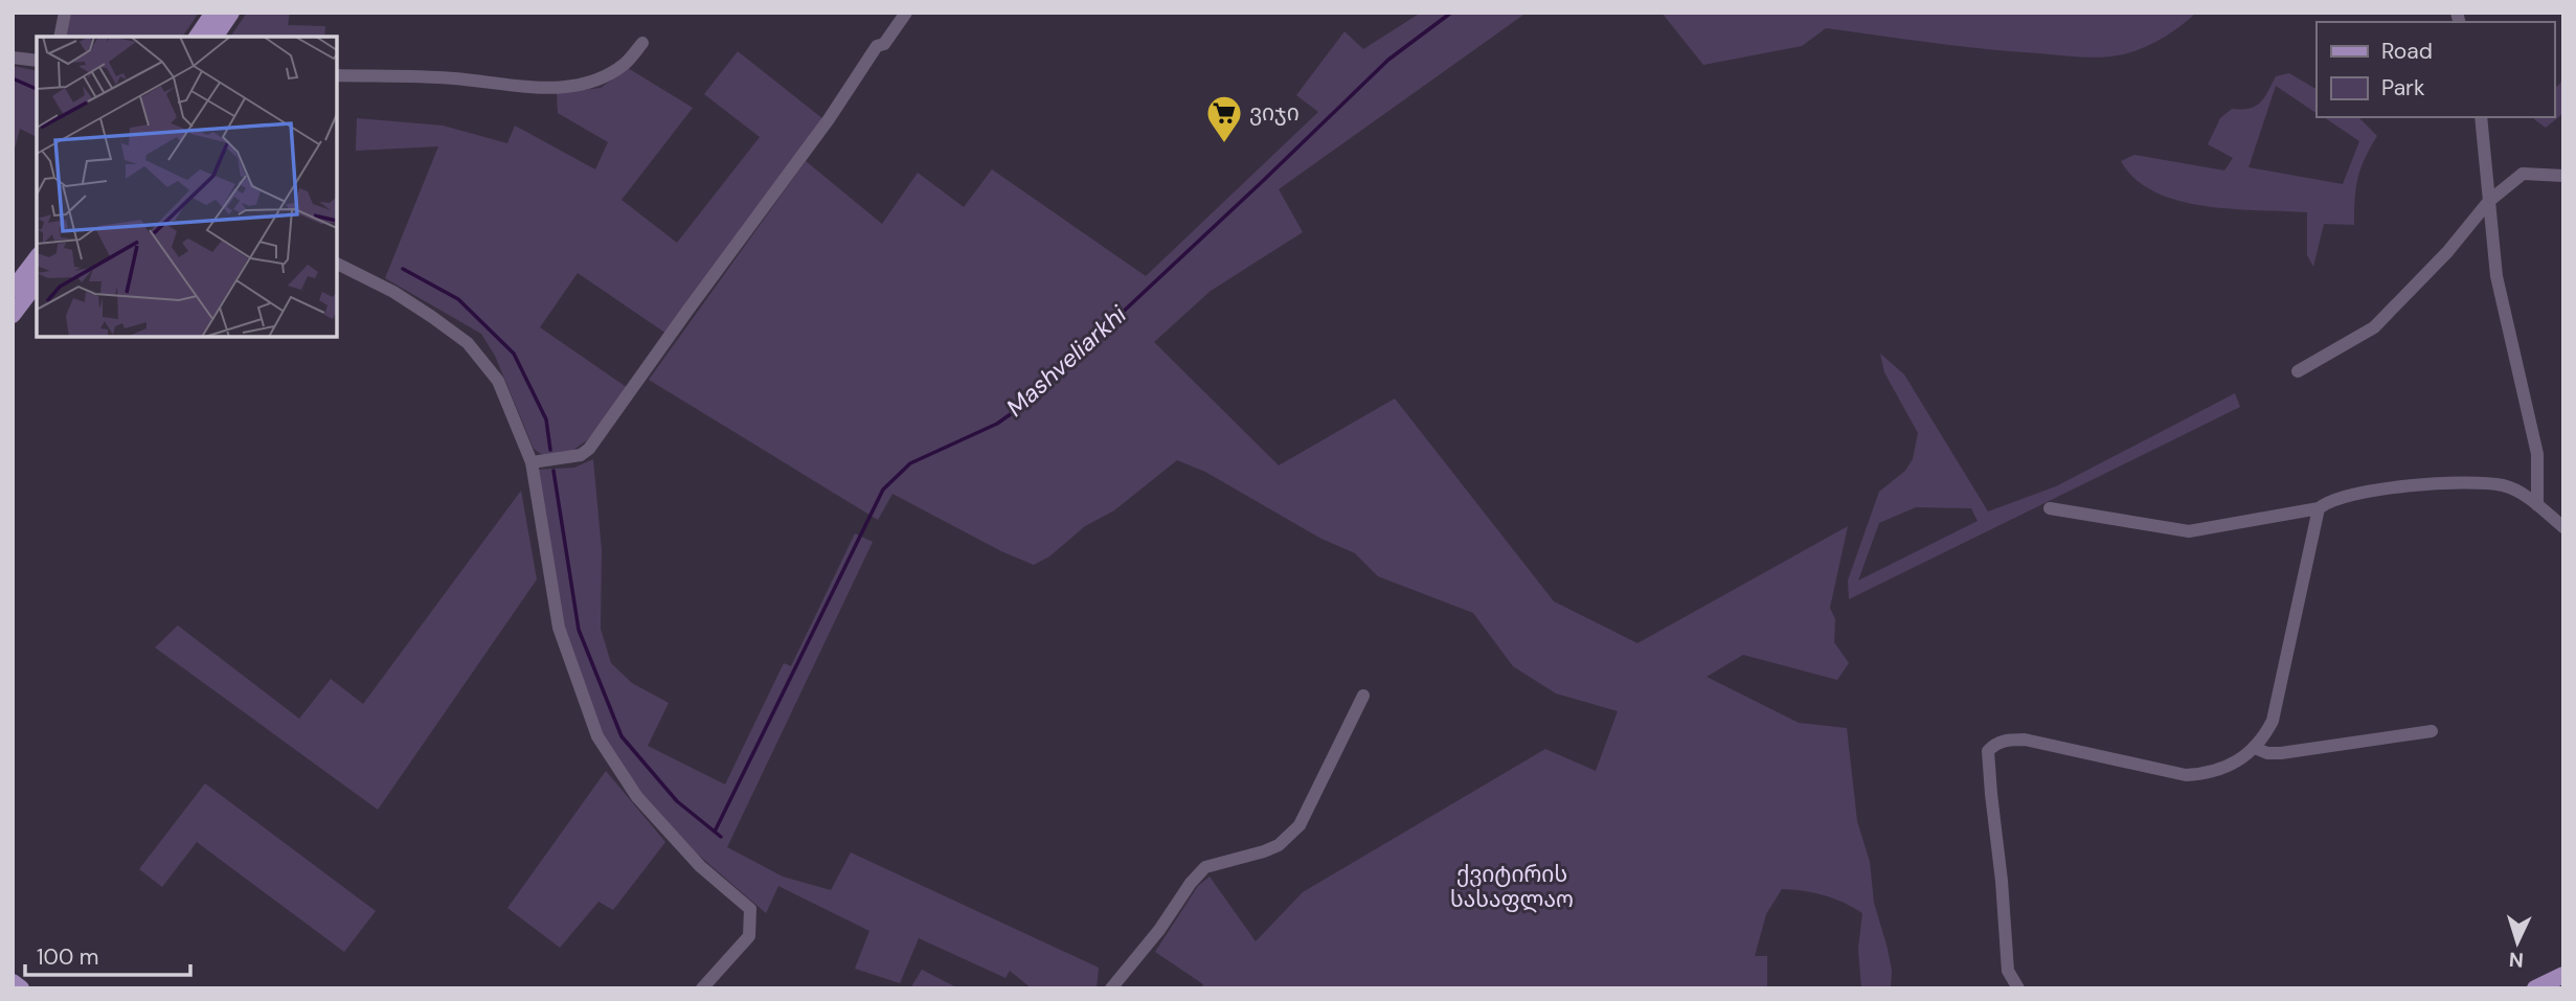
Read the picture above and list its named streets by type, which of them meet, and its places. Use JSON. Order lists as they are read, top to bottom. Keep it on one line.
{"water":["Mashveliarkhi"],"parks":["ქვიტირის სასაფლაო"],"places":{"supermarket":["ვიჯი"]},"legend":["Road","Park"],"scale_bar":"100 m","north":"bottom"}
